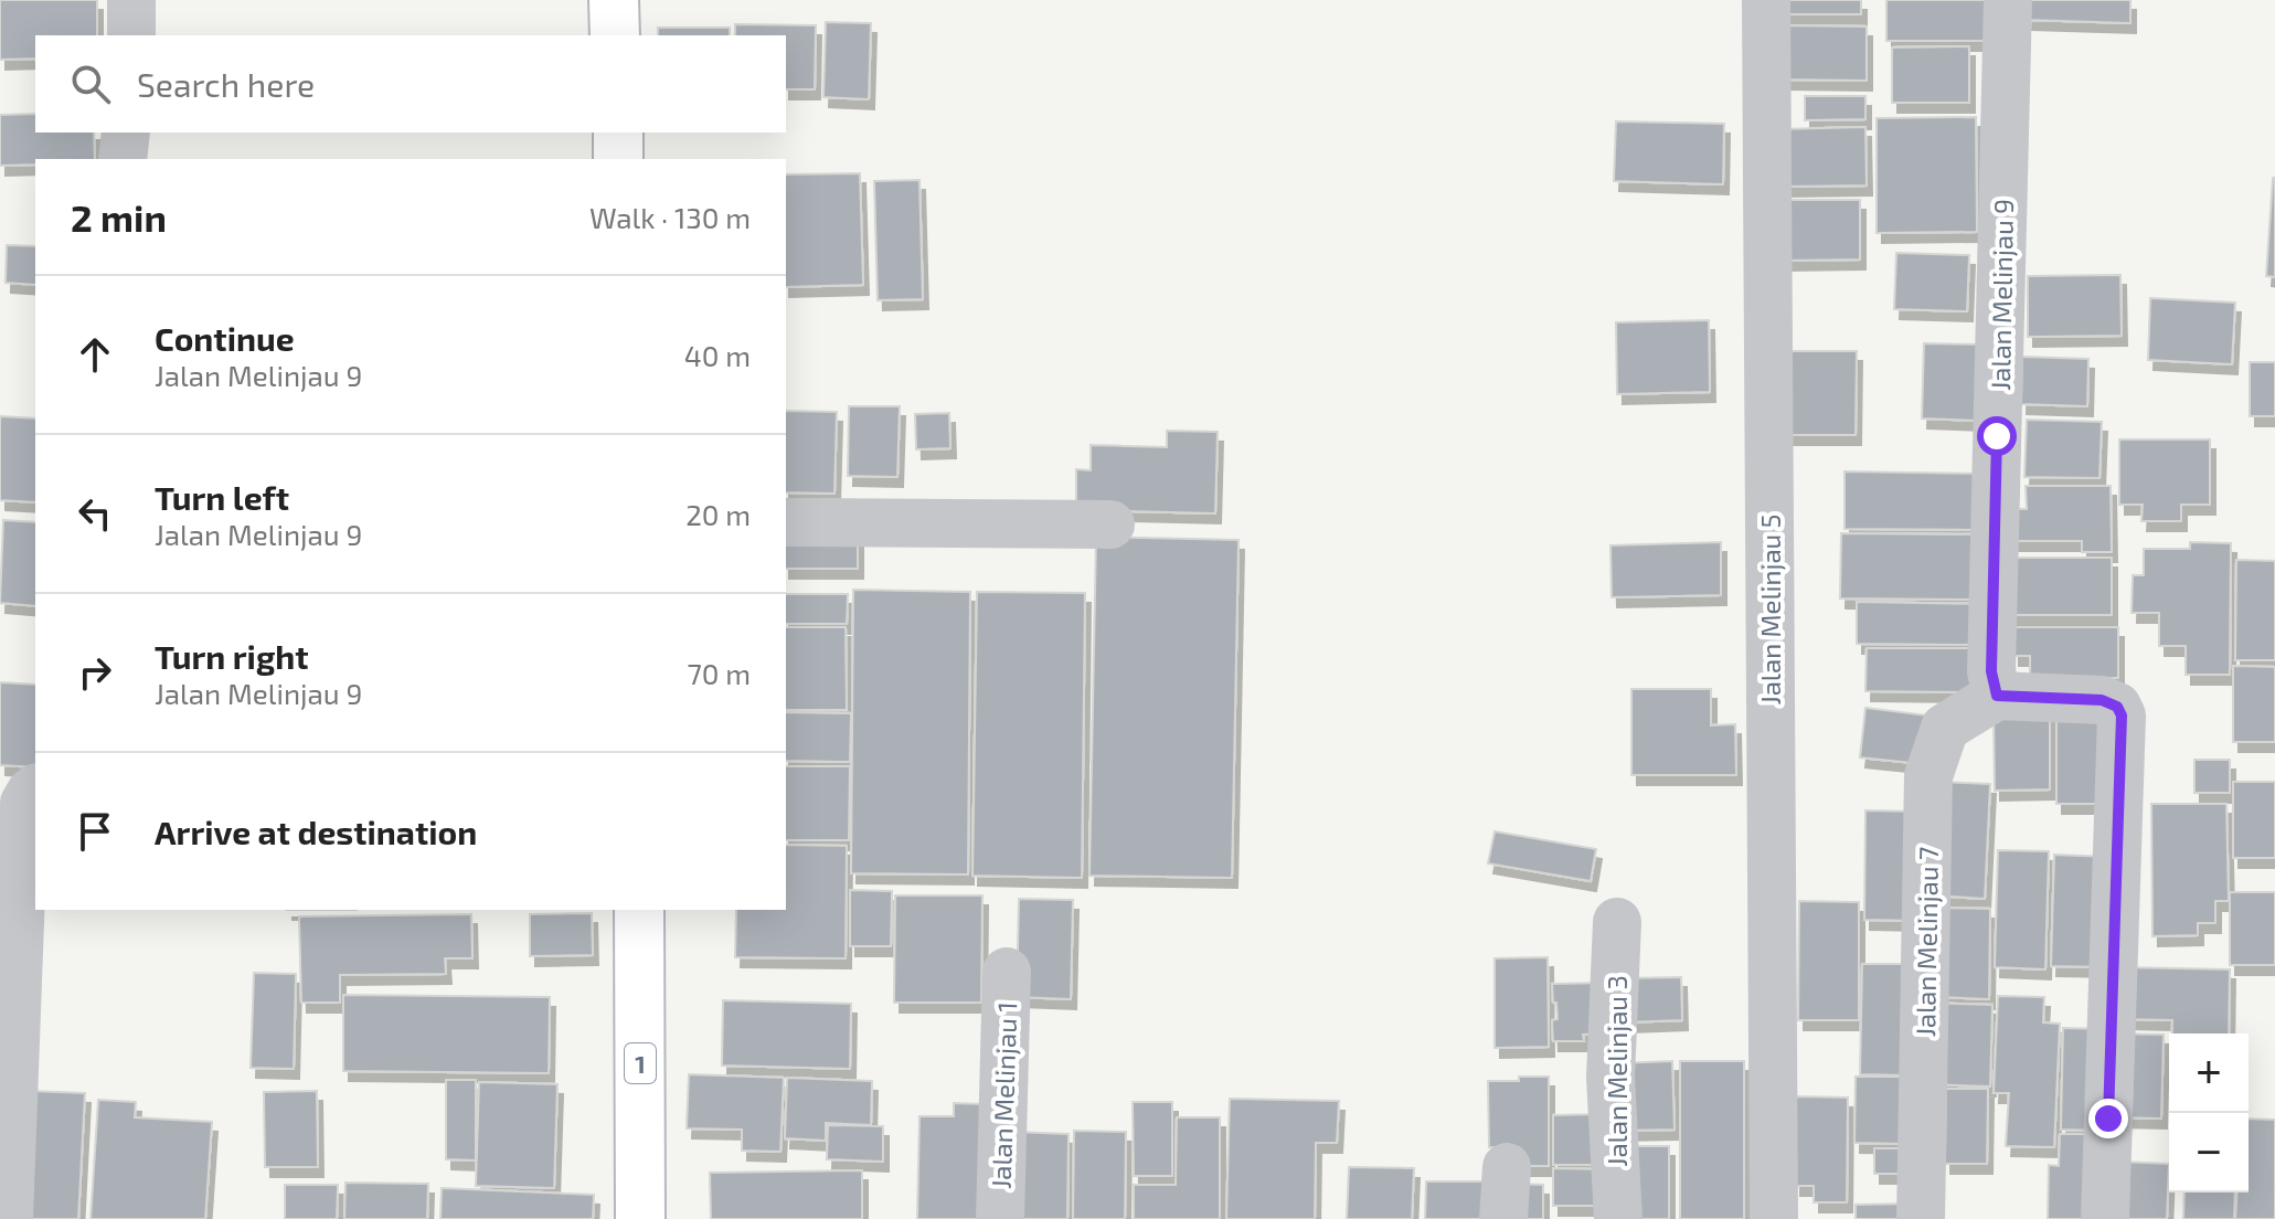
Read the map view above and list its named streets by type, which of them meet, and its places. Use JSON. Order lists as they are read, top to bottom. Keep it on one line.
{"streets":{"main road":["1"],"street":["Jalan Melinjau 9","Jalan Melinjau 5","Jalan Melinjau 7","Jalan Melinjau 3","Jalan Melinjau 1"]},"crossings":[["Jalan Melinjau 9","Jalan Melinjau 7"]],"page":{"search":"Search here","heading":["2 min","Walk · 130 m"],"list":[["Continue","Jalan Melinjau 9","40 m"],["Turn left","Jalan Melinjau 9","20 m"],["Turn right","Jalan Melinjau 9","70 m"],"Arrive at destination"],"map_buttons":["+","−"]}}
